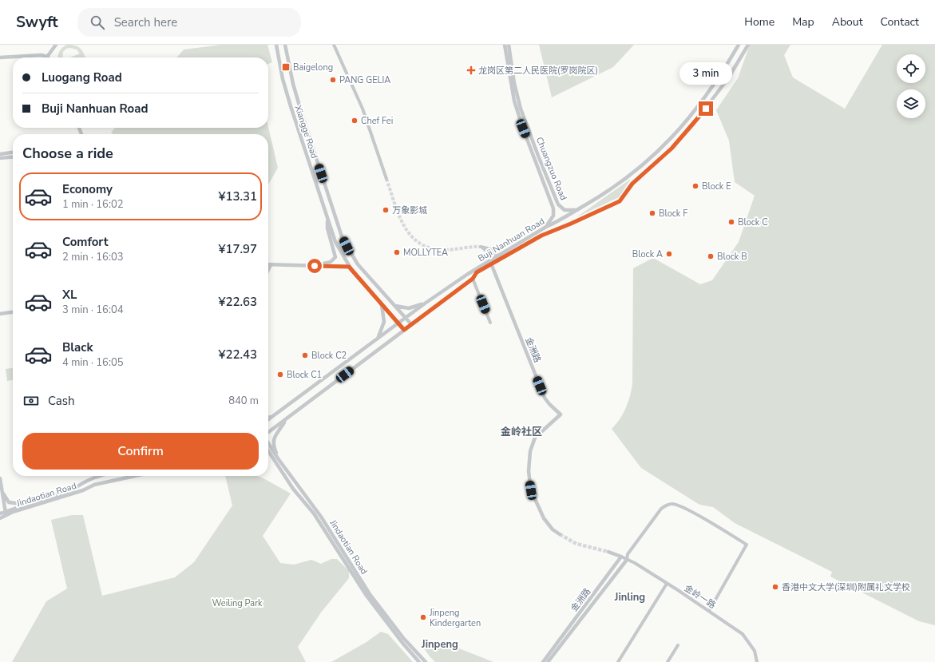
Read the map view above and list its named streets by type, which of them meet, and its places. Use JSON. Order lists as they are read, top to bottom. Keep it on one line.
{"streets":{"street":["Xiangge Road","Chuangzuo Road","Buji Nanhuan Road","金洲路","Jindaotian Road","金岭一路"]},"crossings":[["Xiangge Road","Buji Nanhuan Road"],["Chuangzuo Road","Buji Nanhuan Road"],["Buji Nanhuan Road","金洲路"],["金洲路","金岭一路"]],"districts":["金岭社区","Jinling","Jinpeng"],"parks":["Weiling Park"],"places":{"transit":["Baigelong"],"health":["龙岗区第二人民医院(罗岗院区)"],"other":["PANG GELIA","Chef Fei","Block E","万象影城","Block F","Block C","MOLLYTEA","Block A","Block B","Block C2","Block C1","香港中文大学(深圳)附属礼文学校","Jinpeng Kindergarten"]},"page":{"header":"Swyft","search":"Search here","nav":["Home","Map","About","Contact"],"banner":["Luogang Road","Buji Nanhuan Road"],"bubble":"3 min","heading":"Choose a ride","list":[{"name":"Economy","note":"1 min · 16:02","value":"¥13.31"},{"name":"Comfort","note":"2 min · 16:03","value":"¥17.97"},{"name":"XL","note":"3 min · 16:04","value":"¥22.63"},{"name":"Black","note":"4 min · 16:05","value":"¥22.43"}],"pay":["Cash","840 m"],"buttons":"Confirm"}}
